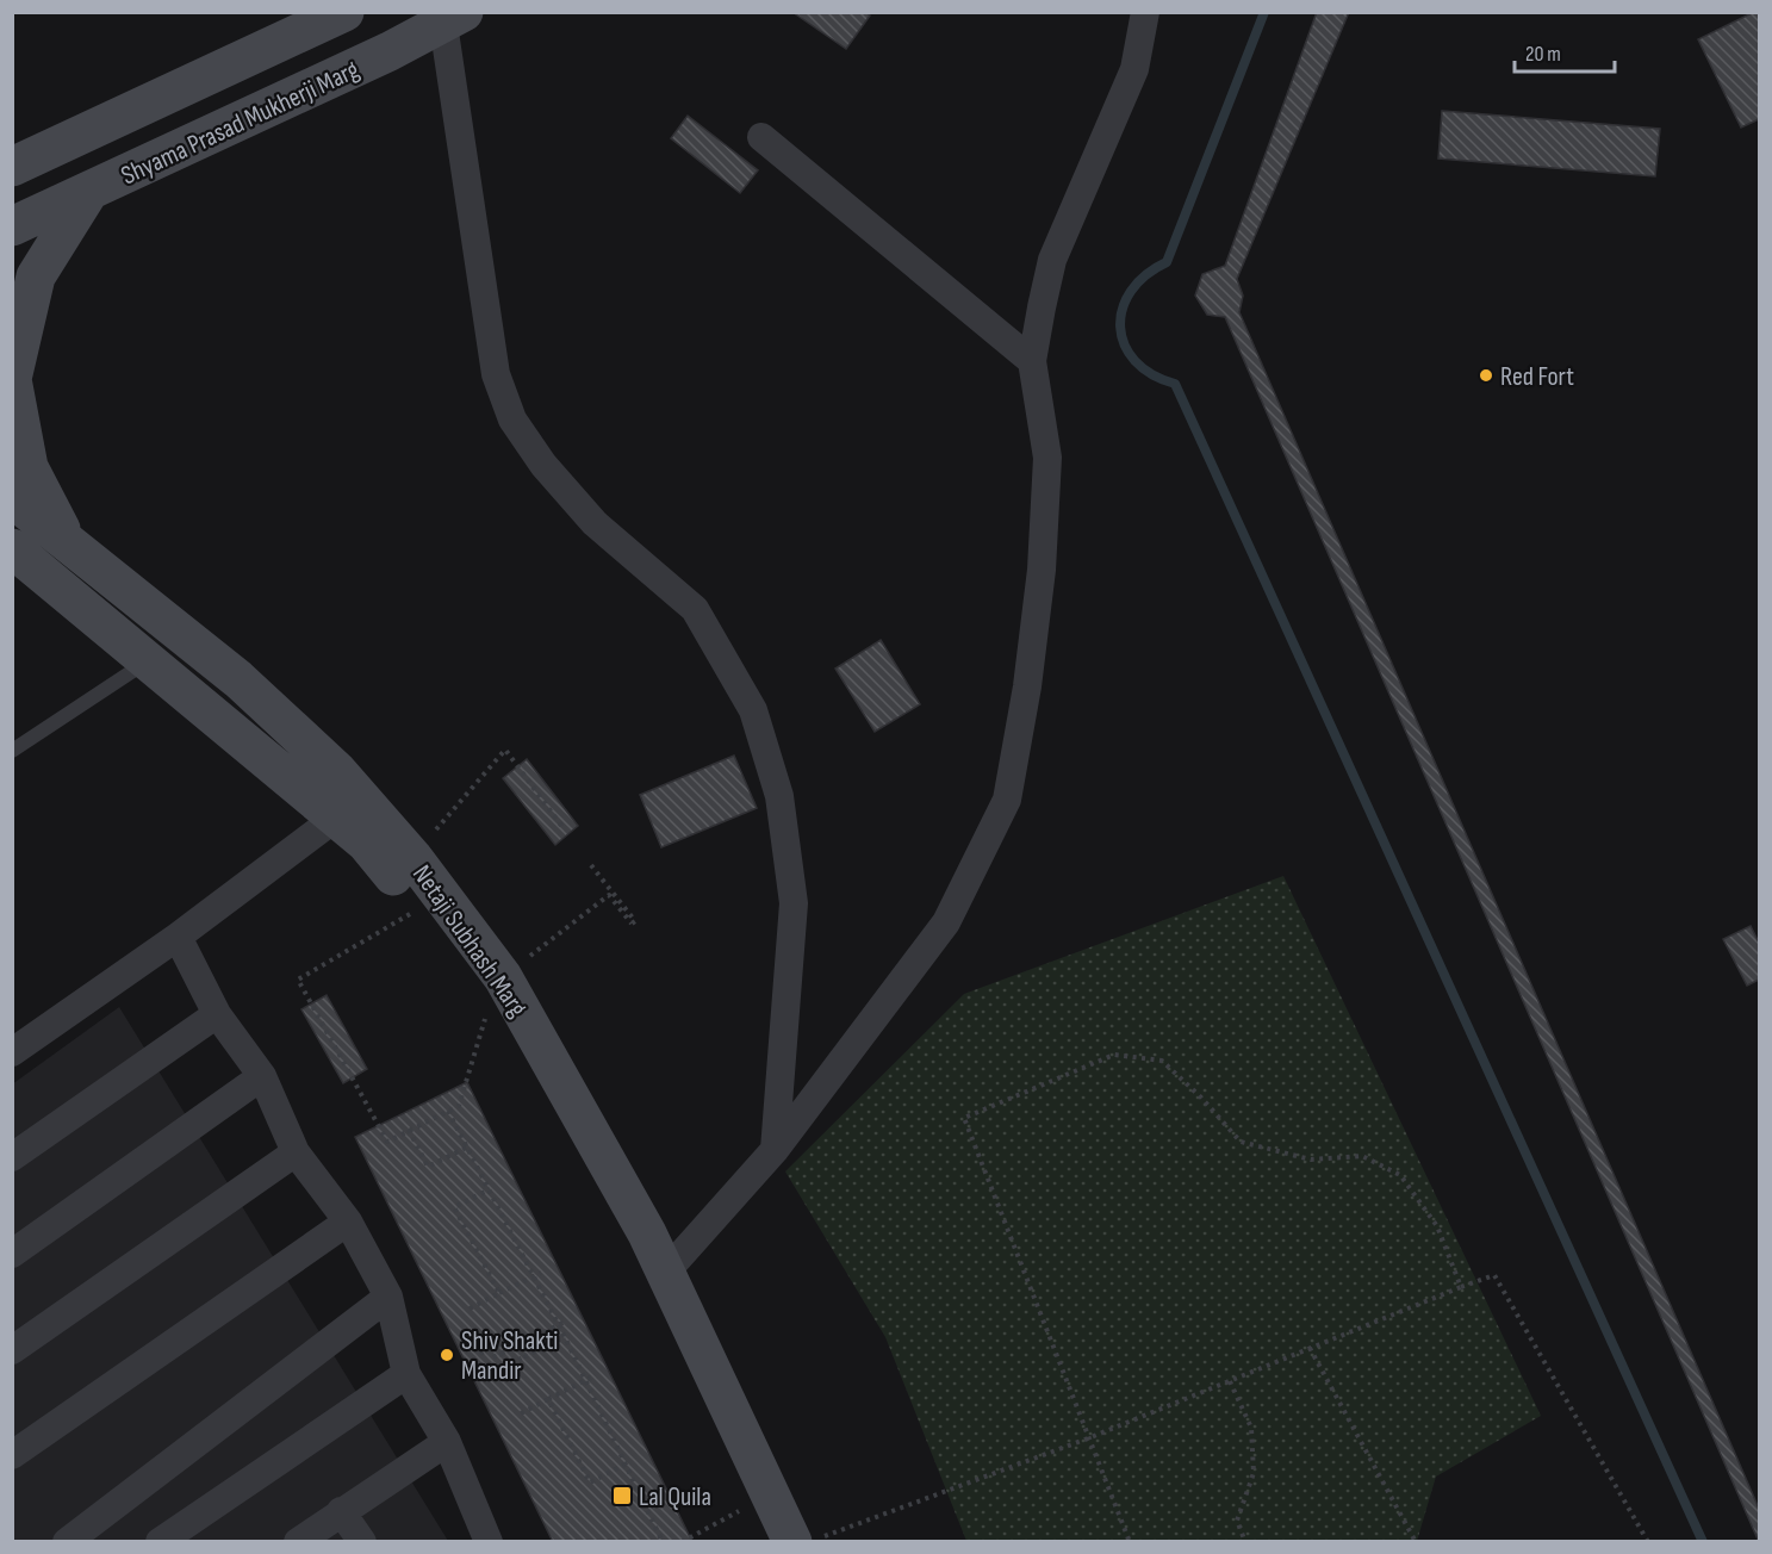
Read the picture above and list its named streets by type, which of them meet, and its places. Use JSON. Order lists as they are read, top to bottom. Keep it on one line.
{"streets":{"main road":["Shyama Prasad Mukherji Marg","Netaji Subhash Marg"]},"places":{"other":["Red Fort","Shiv Shakti Mandir"],"transit":["Lal Quila"]},"scale_bar":"20 m"}
